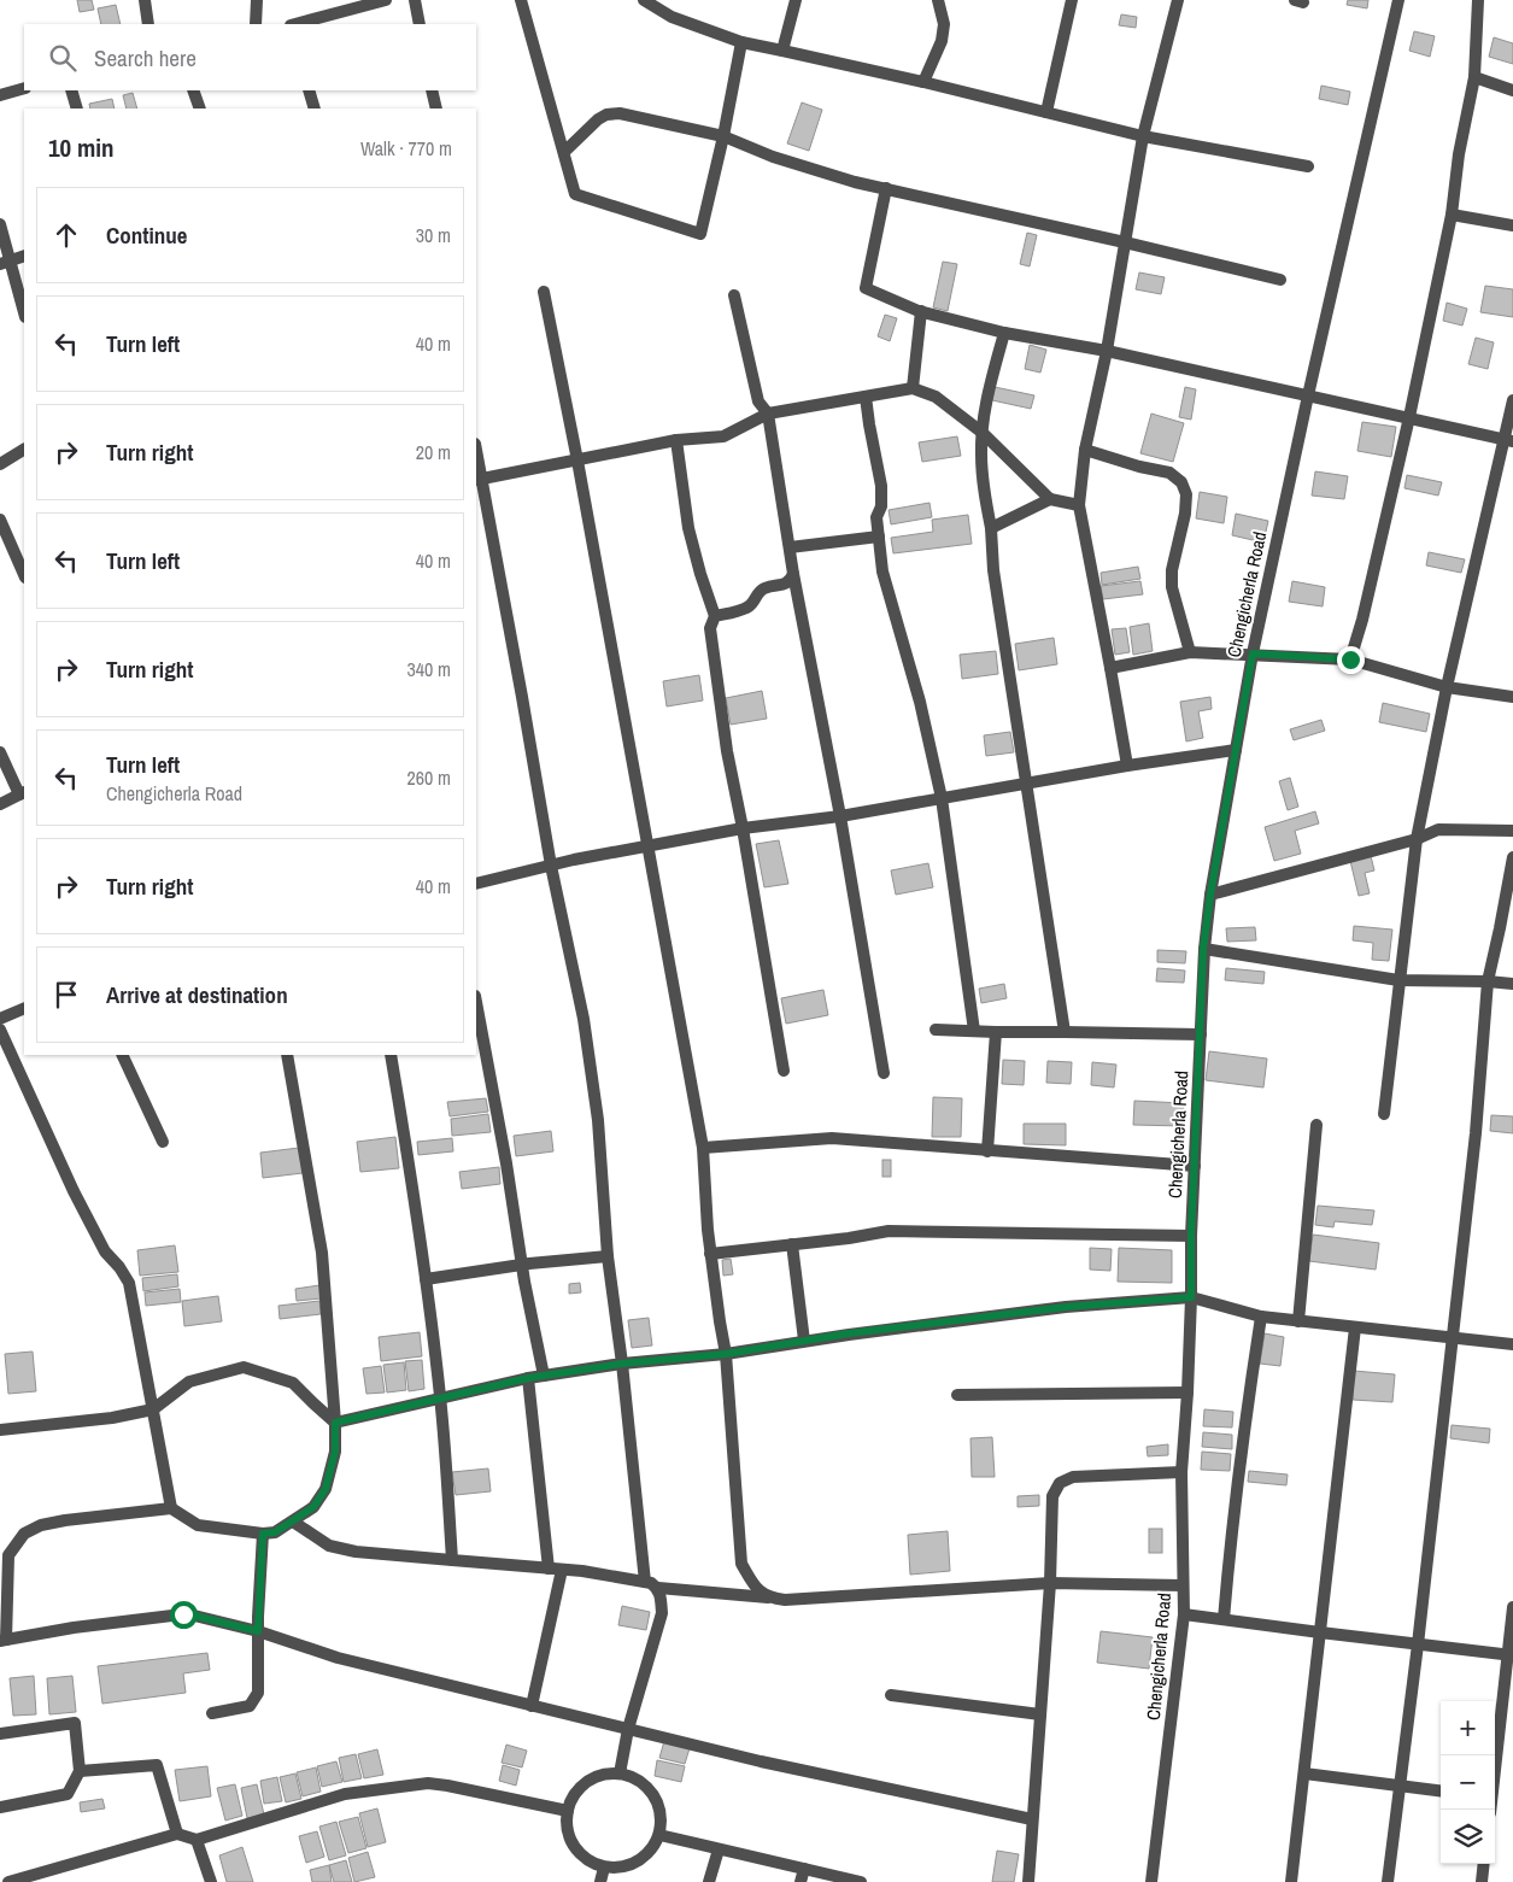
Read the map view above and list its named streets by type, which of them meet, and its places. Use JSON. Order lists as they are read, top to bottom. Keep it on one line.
{"streets":{"street":["Chengicherla Road"]},"page":{"search":"Search here","heading":["10 min","Walk · 770 m"],"list":[["Continue","30 m"],["Turn left","40 m"],["Turn right","20 m"],["Turn left","40 m"],["Turn right","340 m"],["Turn left","Chengicherla Road","260 m"],["Turn right","40 m"],"Arrive at destination"],"map_buttons":["+","−"]}}
